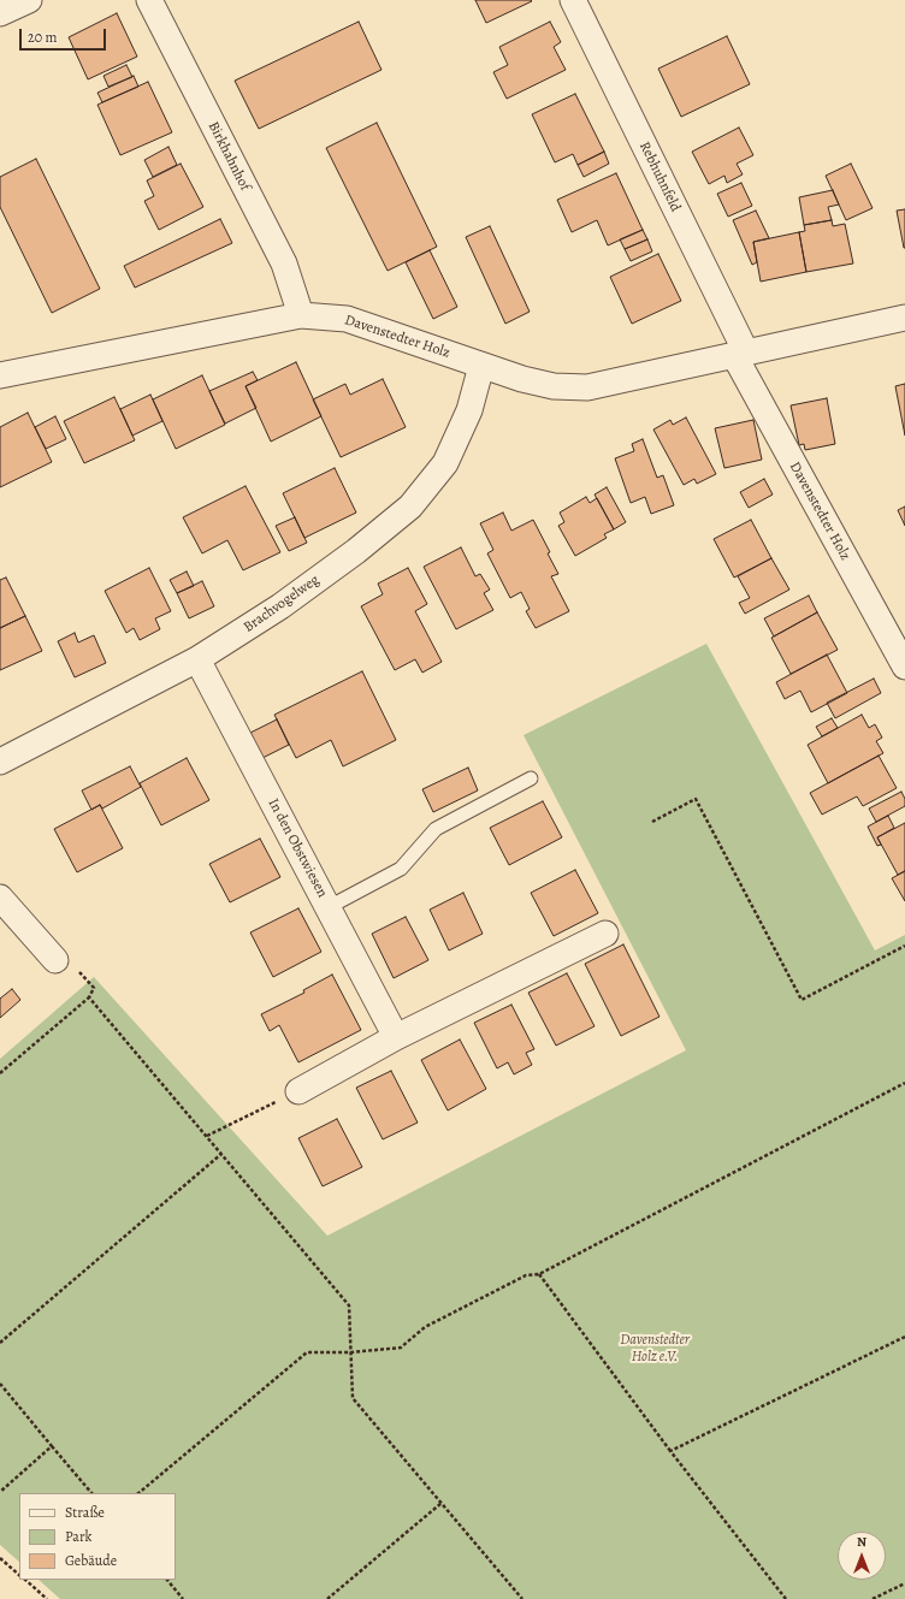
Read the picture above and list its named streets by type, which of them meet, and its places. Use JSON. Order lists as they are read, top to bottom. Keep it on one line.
{"streets":{"street":["Birkhahnhof","Rebhuhnfeld","Davenstedter Holz","Brachvogelweg","In den Obstwiesen"]},"crossings":[["Birkhahnhof","Davenstedter Holz"],["Rebhuhnfeld","Davenstedter Holz"],["Davenstedter Holz","Brachvogelweg"],["Brachvogelweg","In den Obstwiesen"]],"parks":["Davenstedter Holz e.V."],"legend":["Straße","Park","Gebäude"],"scale_bar":"20 m","north":"top"}
